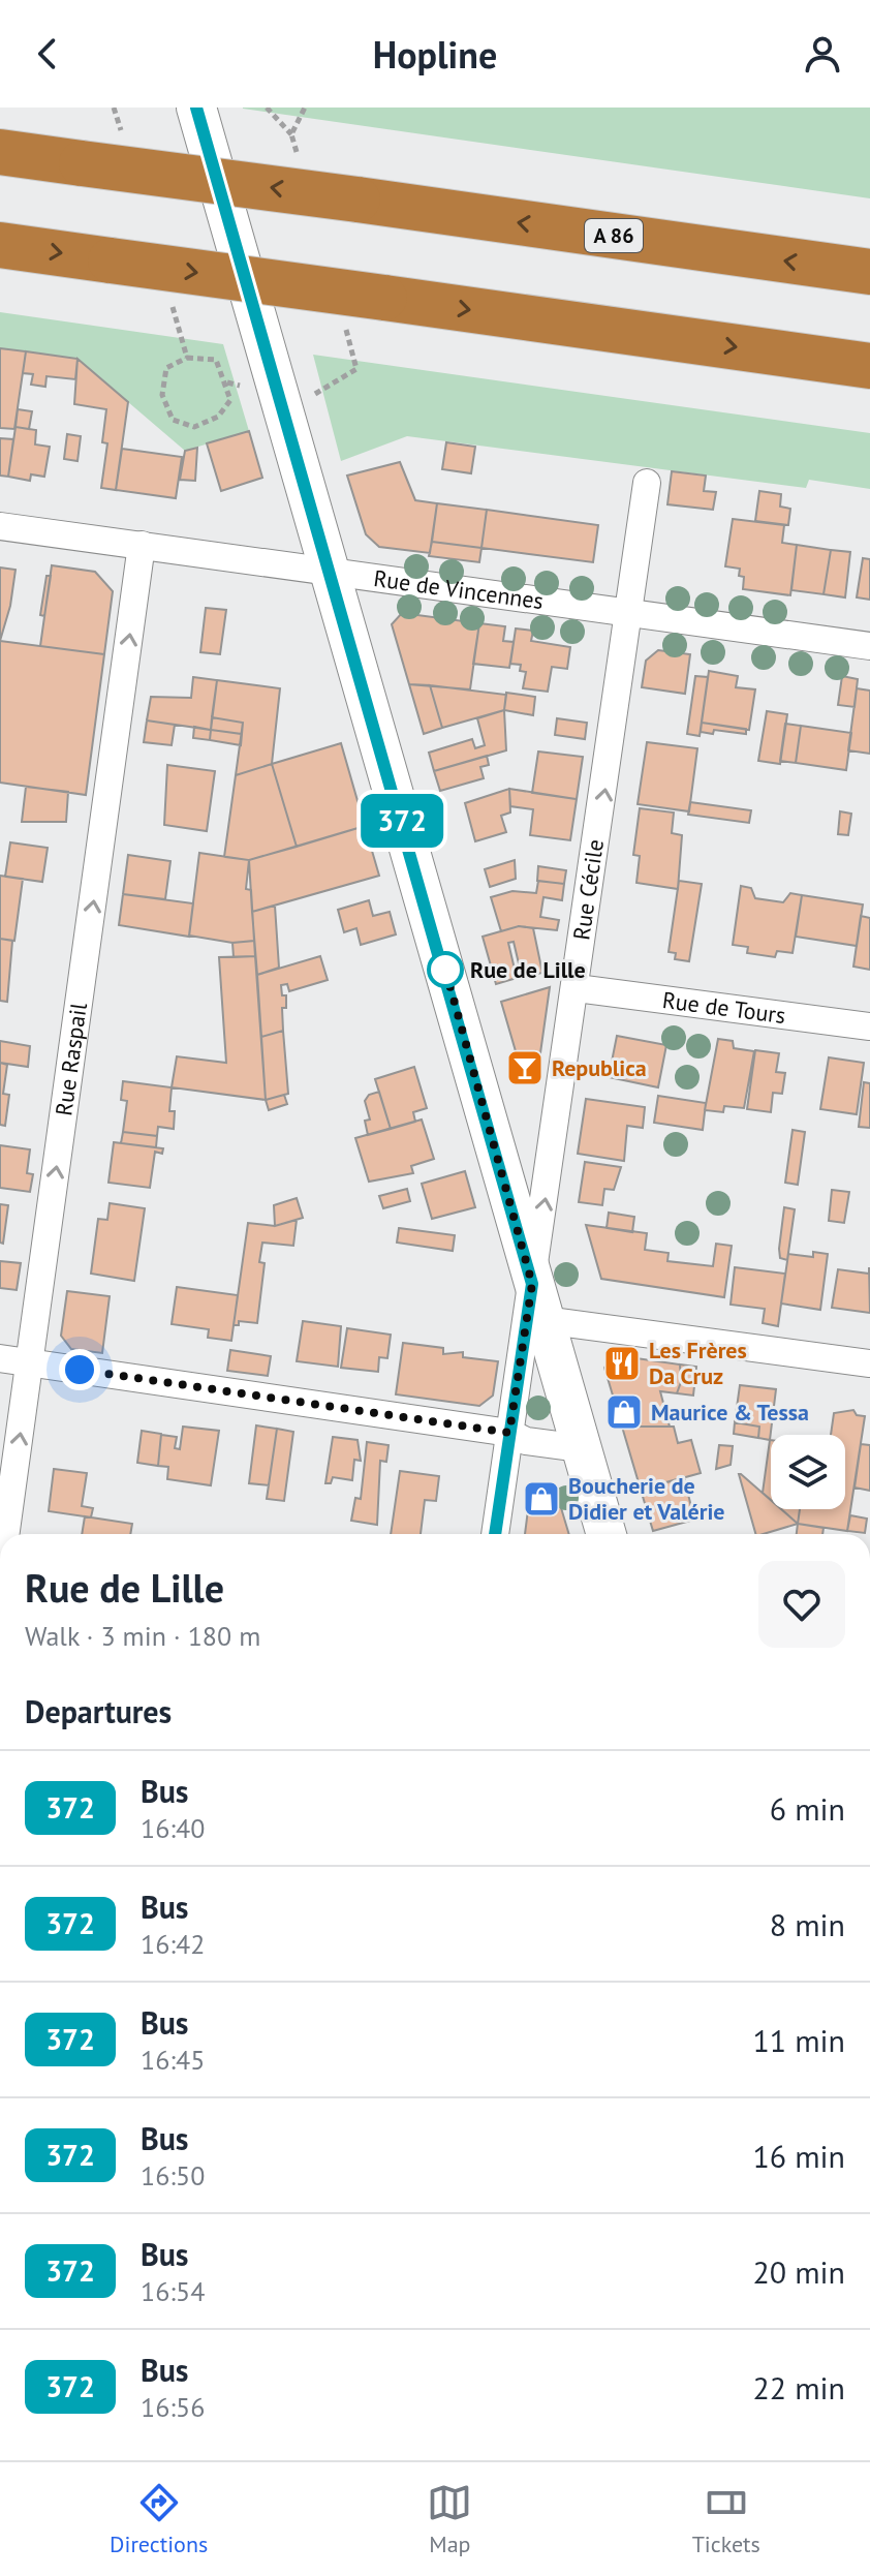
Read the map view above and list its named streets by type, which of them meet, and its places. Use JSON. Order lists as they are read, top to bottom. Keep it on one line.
{"streets":{"highway":["A 86"],"street":["Rue de Vincennes","Rue Cécile","Rue de Tours","Rue Raspail"]},"crossings":[["Rue de Vincennes","Rue Cécile"],["Rue de Vincennes","Rue Raspail"],["Rue Cécile","Rue de Tours"]],"one_way":["Rue Cécile","Rue Raspail"],"places":{"other":["Rue de Lille"],"bar":["Republica"],"restaurant":["Les Frères Da Cruz"],"shop":["Maurice & Tessa","Boucherie de Didier et Valérie"]},"lines":["bus line 372"],"page":{"header":"Hopline","on_map":"372","heading":[["Rue de Lille","Walk · 3 min · 180 m"],"Departures"],"list":[{"mark":"372","name":"Bus","note":"16:40","value":"6 min"},{"mark":"372","name":"Bus","note":"16:42","value":"8 min"},{"mark":"372","name":"Bus","note":"16:45","value":"11 min"},{"mark":"372","name":"Bus","note":"16:50","value":"16 min"},{"mark":"372","name":"Bus","note":"16:54","value":"20 min"},{"mark":"372","name":"Bus","note":"16:56","value":"22 min"}],"tabs":["Directions","Map","Tickets"]}}
